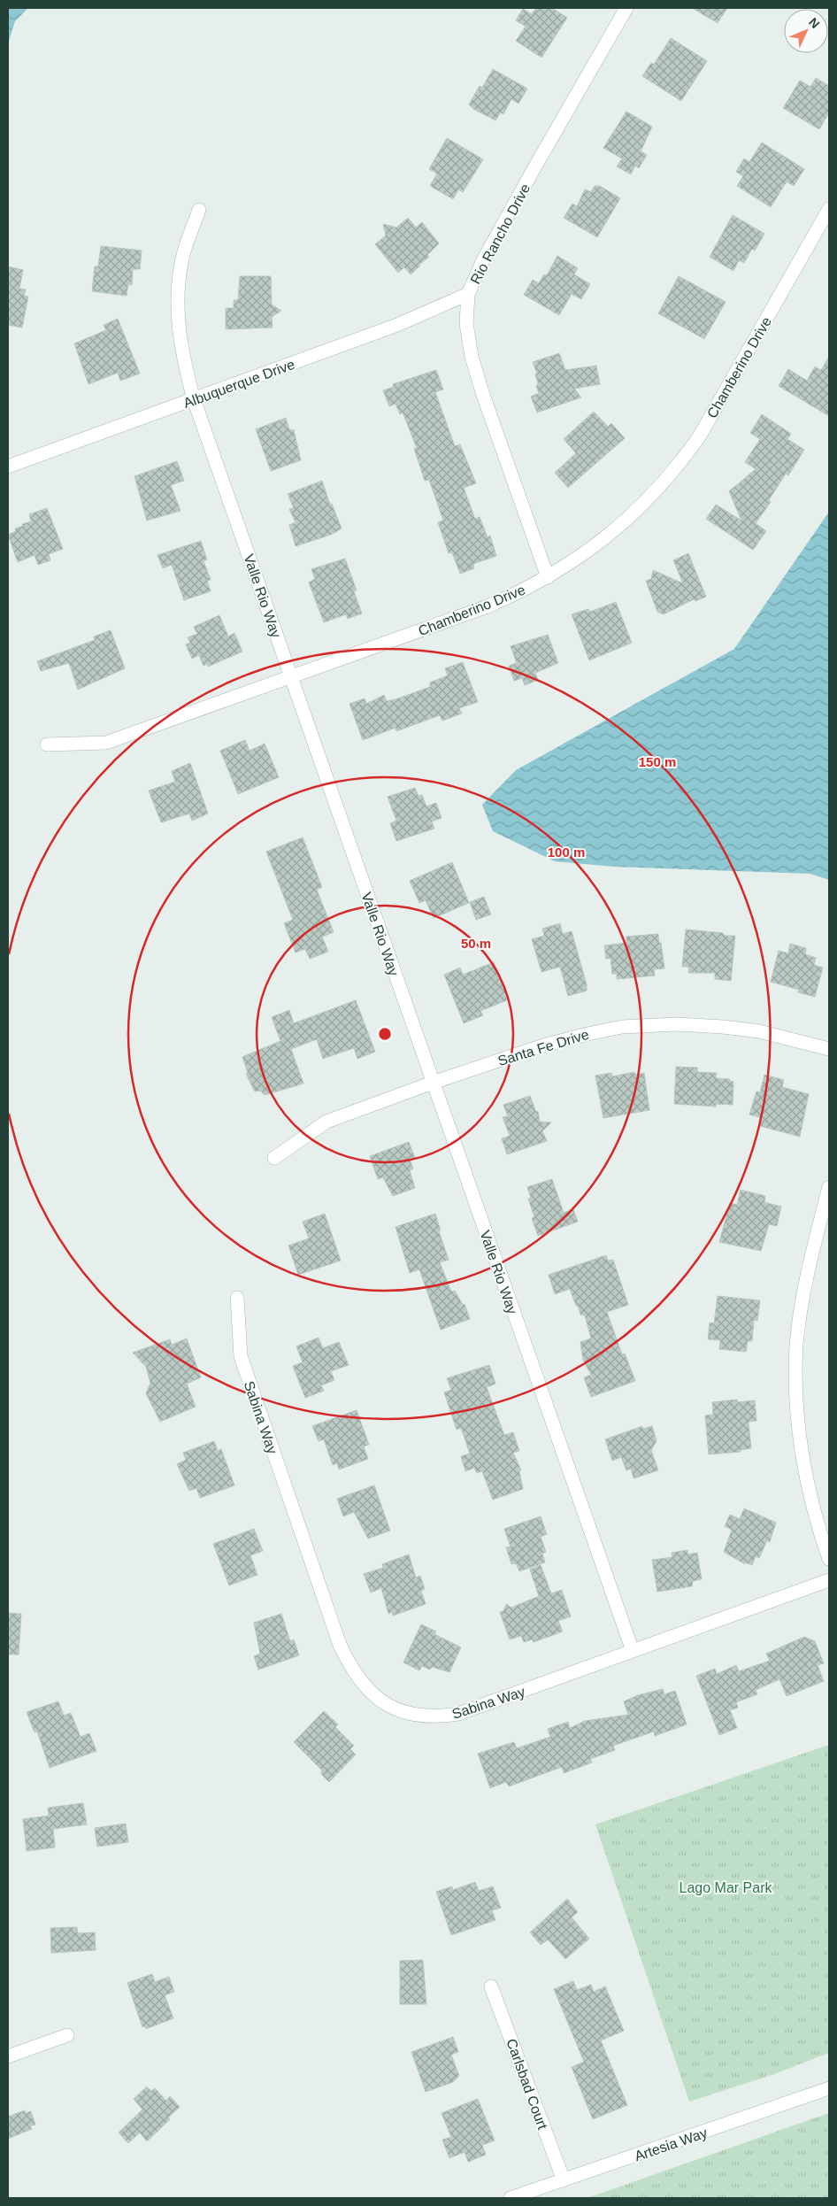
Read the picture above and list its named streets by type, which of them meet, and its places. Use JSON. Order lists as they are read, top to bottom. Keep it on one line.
{"streets":{"street":["Rio Rancho Drive","Chamberino Drive","Albuquerque Drive","Valle Rio Way","Santa Fe Drive","Sabina Way","Carlsbad Court","Artesia Way"]},"crossings":[["Rio Rancho Drive","Chamberino Drive"],["Rio Rancho Drive","Albuquerque Drive"],["Chamberino Drive","Valle Rio Way"],["Albuquerque Drive","Valle Rio Way"],["Valle Rio Way","Santa Fe Drive"],["Valle Rio Way","Sabina Way"],["Carlsbad Court","Artesia Way"]],"parks":["Lago Mar Park"],"north":"top right","rings":["150 m","100 m","50 m"]}
